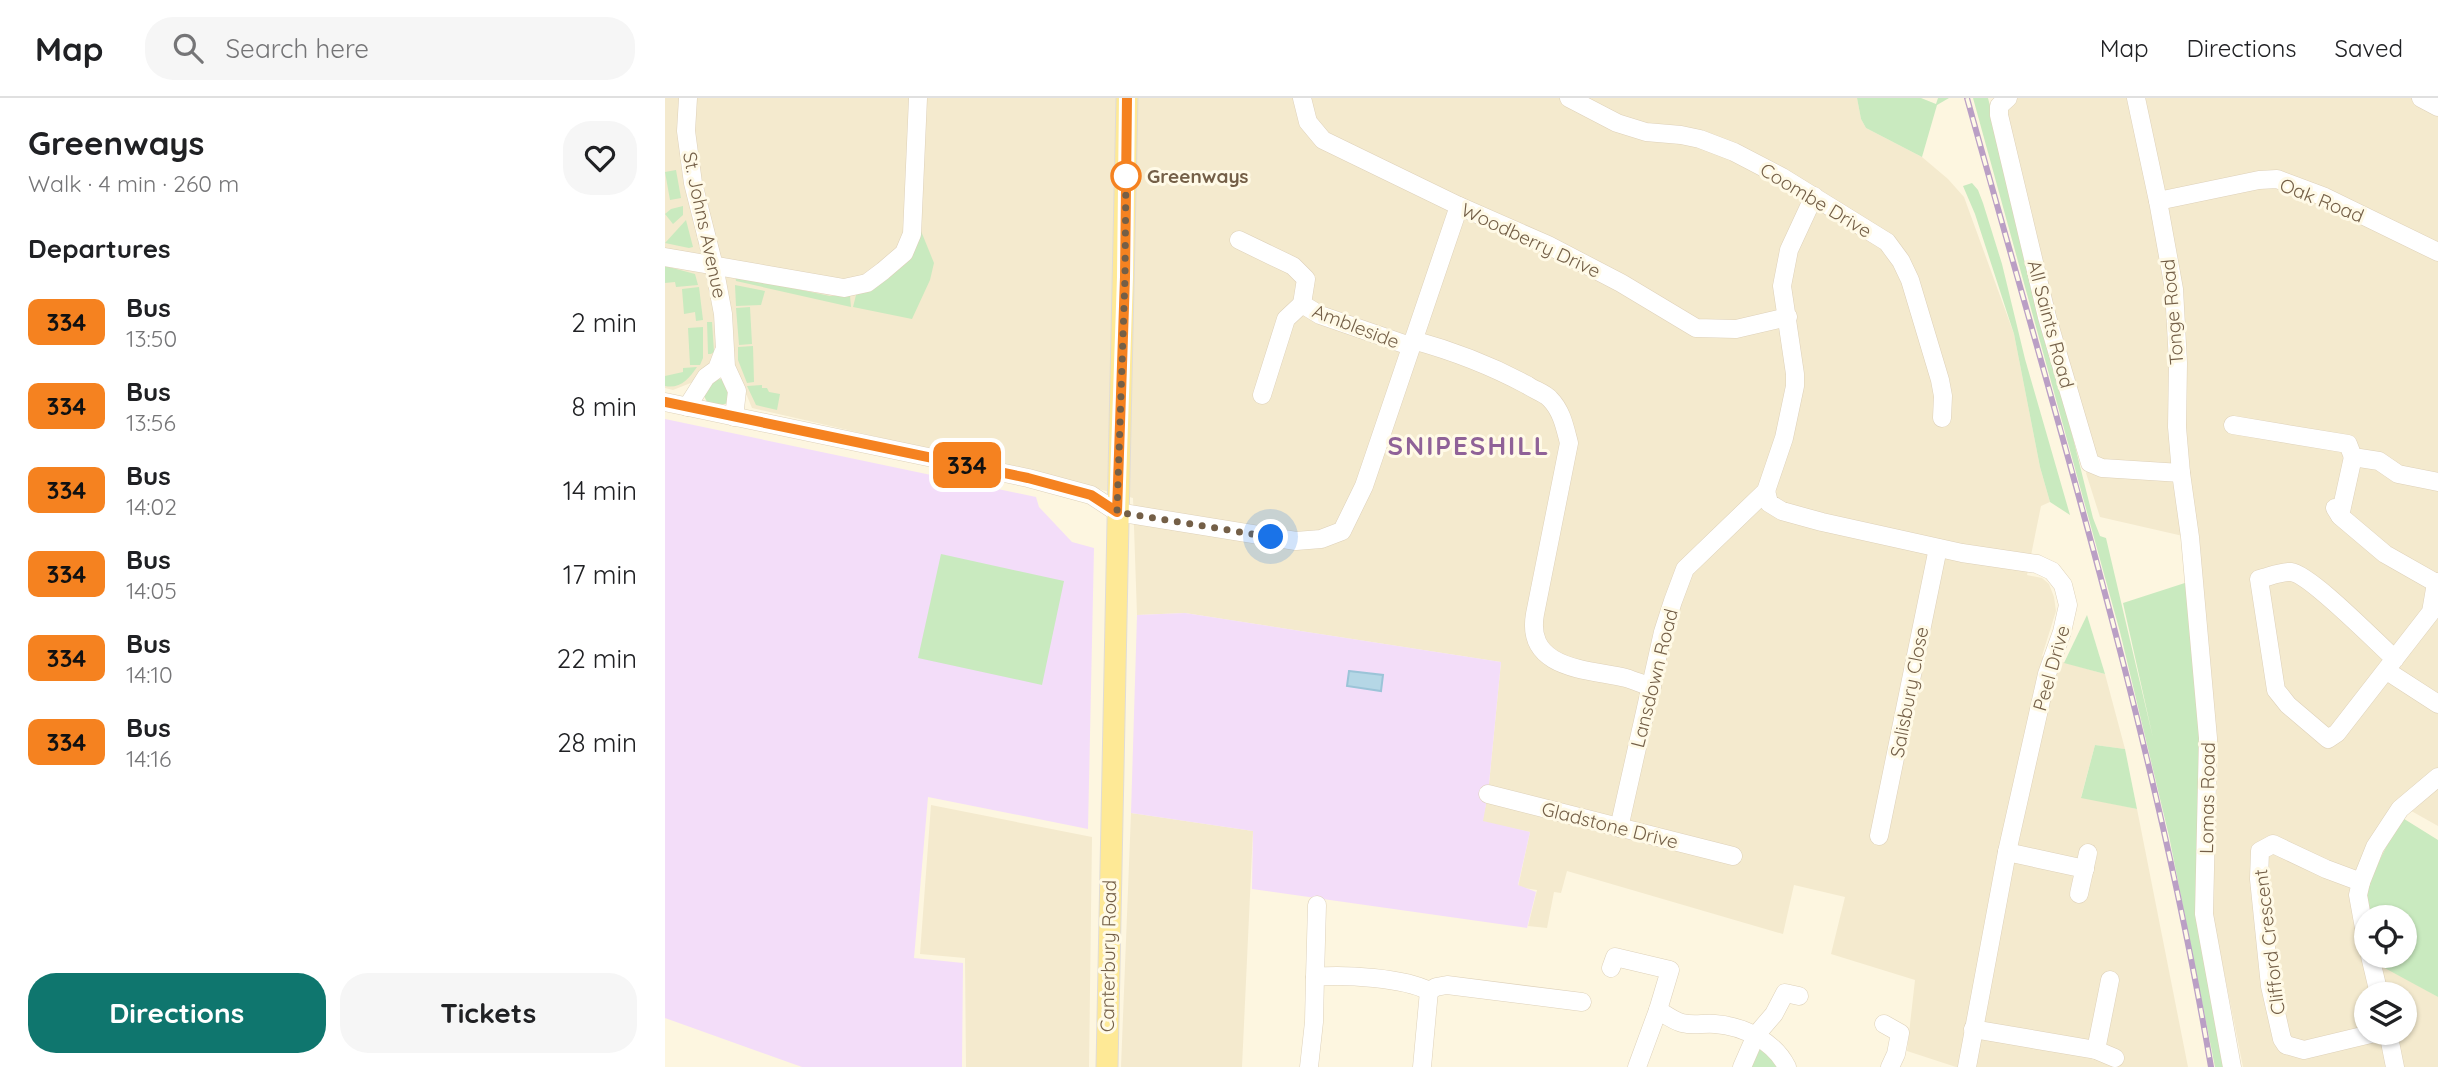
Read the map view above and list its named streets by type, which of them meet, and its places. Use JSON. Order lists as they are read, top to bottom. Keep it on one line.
{"streets":{"main road":["Canterbury Road"],"street":["Coombe Drive","Oak Road","St. Johns Avenue","Woodberry Drive","Tonge Road","All Saints Road","Ambleside","Peel Drive","Lansdown Road","Salisbury Close","Lomas Road","Gladstone Drive","Clifford Crescent"]},"crossings":[["Coombe Drive","Lansdown Road"],["Oak Road","Tonge Road"],["Woodberry Drive","Lansdown Road"],["Tonge Road","All Saints Road"],["Tonge Road","Lomas Road"],["Ambleside","Lansdown Road"],["Peel Drive","Lansdown Road"],["Peel Drive","Salisbury Close"],["Lansdown Road","Gladstone Drive"]],"districts":["SNIPESHILL"],"places":["Greenways"],"lines":["bus line 334"],"page":{"header":"Map","search":"Search here","nav":["Map","Directions","Saved"],"heading":[["Greenways","Walk · 4 min · 260 m"],"Departures"],"on_map":"334","list":[{"mark":"334","name":"Bus","note":"13:50","value":"2 min"},{"mark":"334","name":"Bus","note":"13:56","value":"8 min"},{"mark":"334","name":"Bus","note":"14:02","value":"14 min"},{"mark":"334","name":"Bus","note":"14:05","value":"17 min"},{"mark":"334","name":"Bus","note":"14:10","value":"22 min"},{"mark":"334","name":"Bus","note":"14:16","value":"28 min"}],"buttons":["Directions","Tickets"]}}
